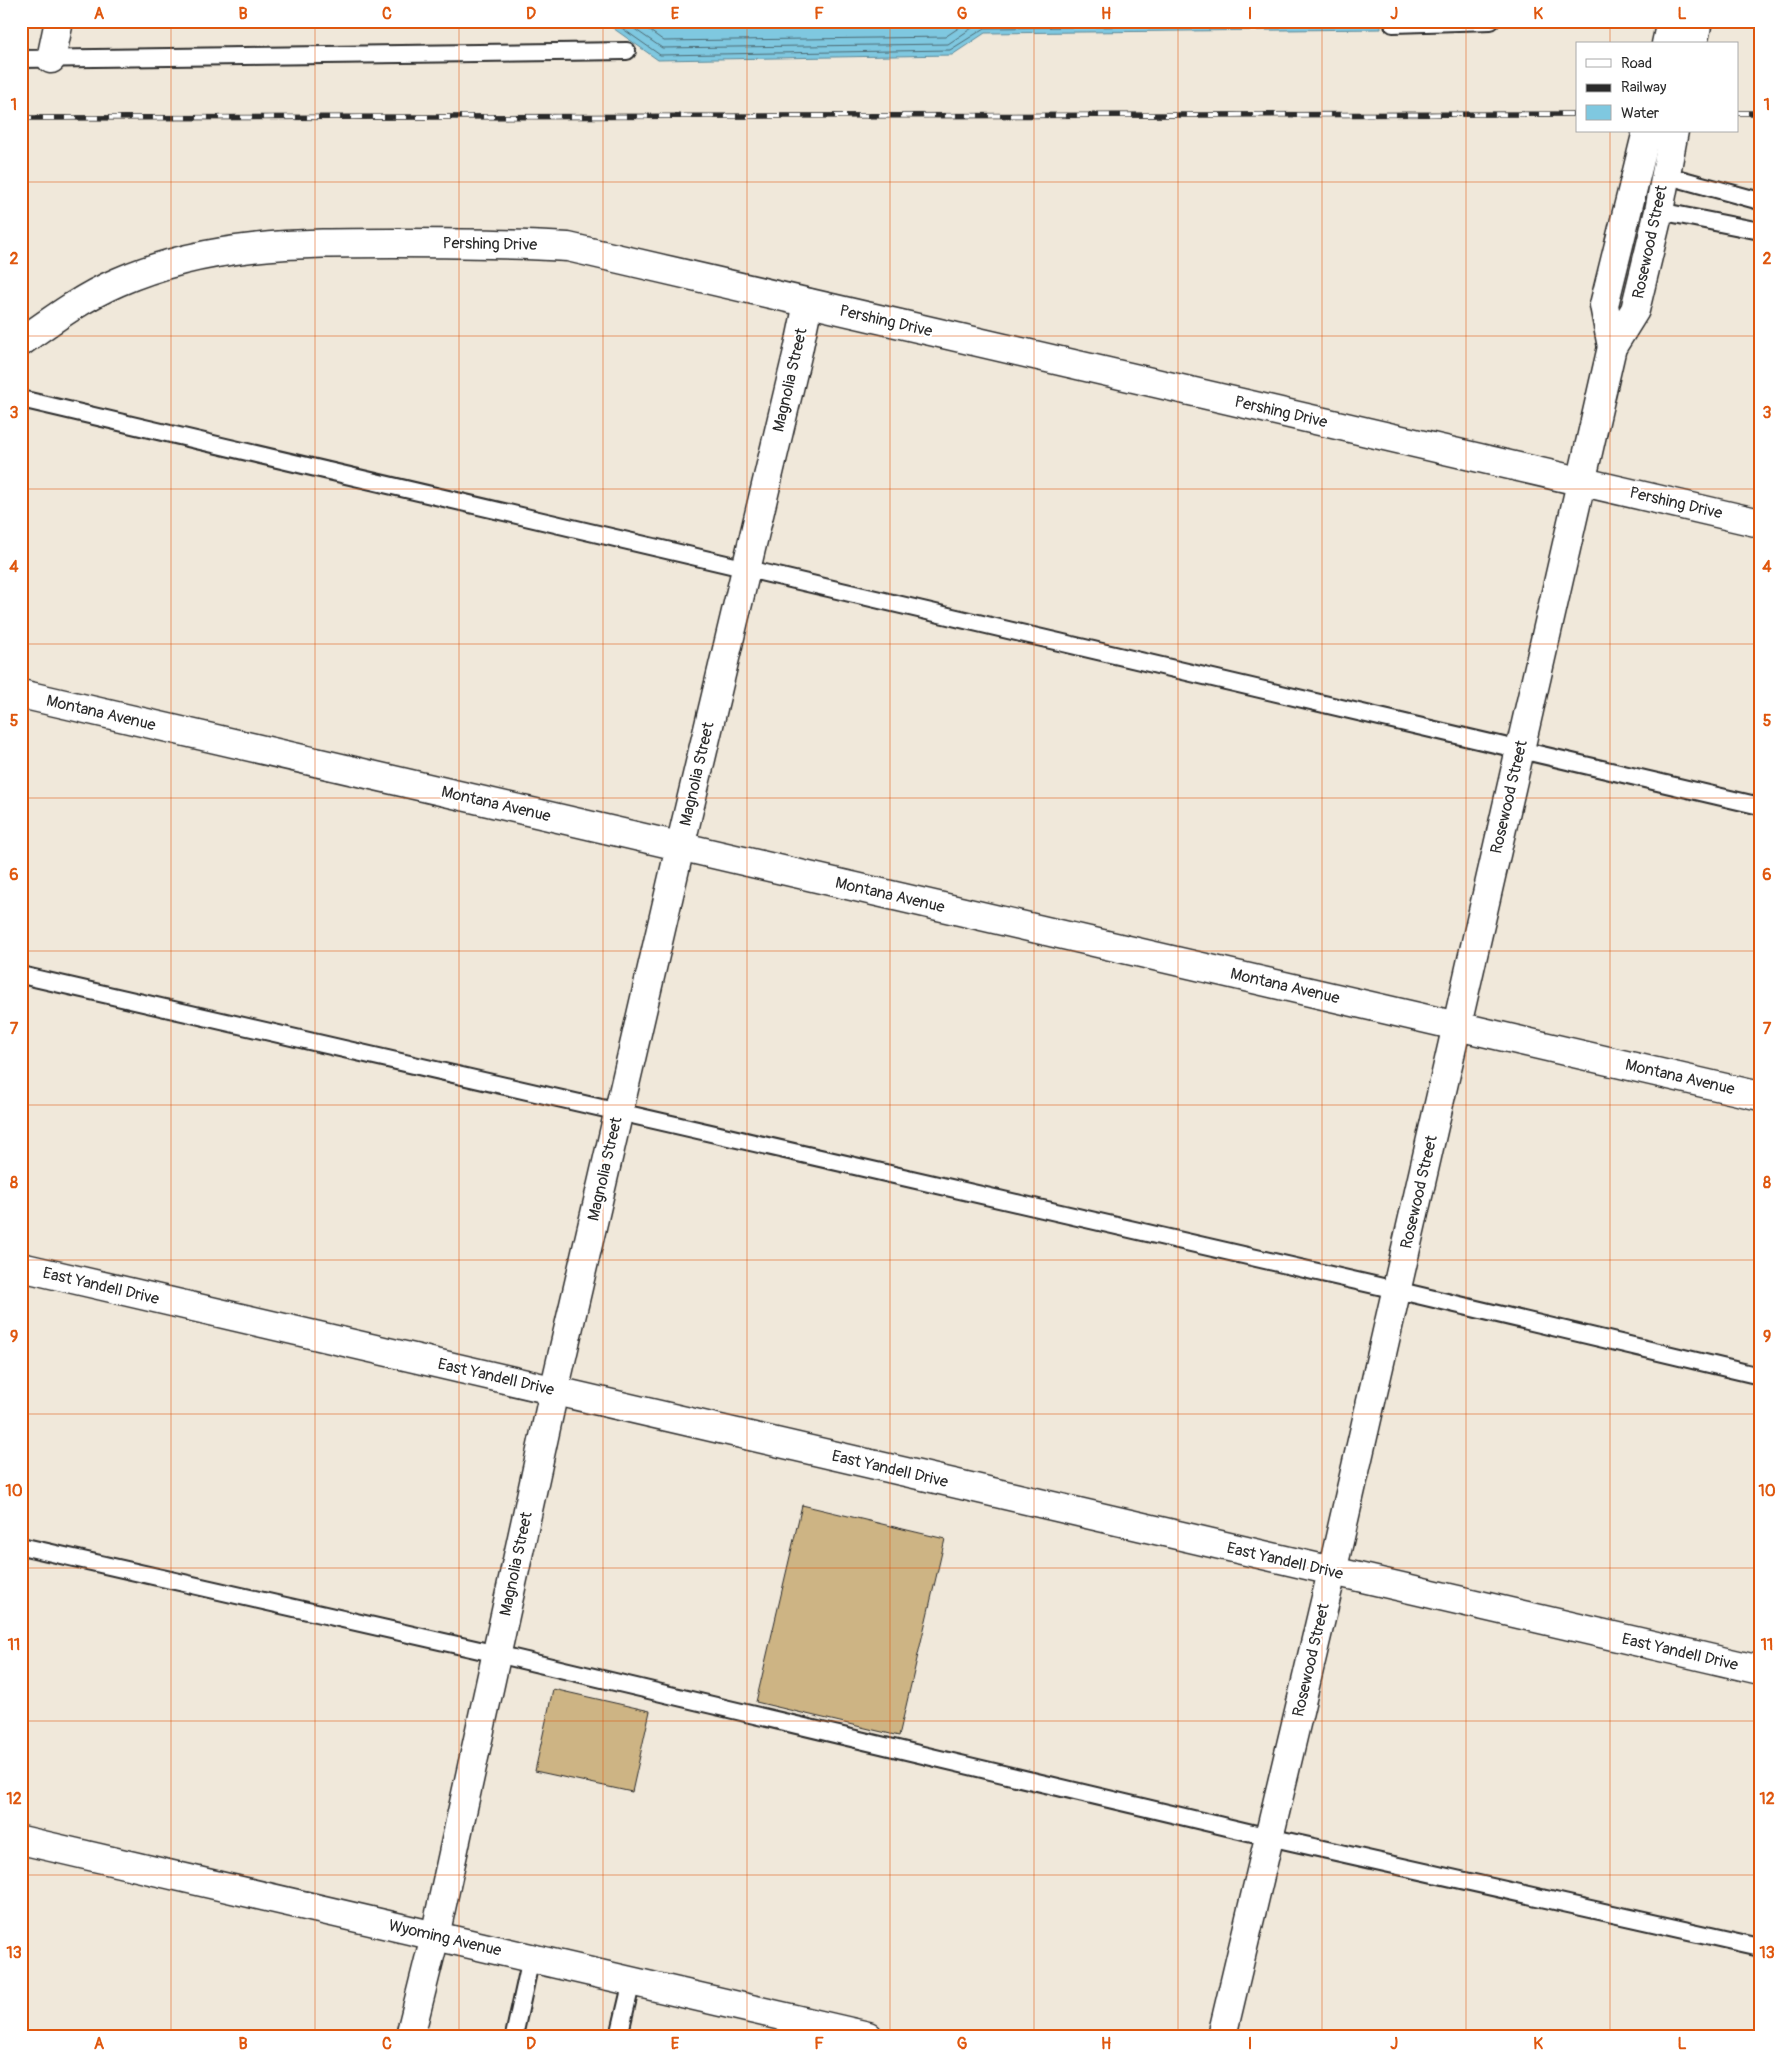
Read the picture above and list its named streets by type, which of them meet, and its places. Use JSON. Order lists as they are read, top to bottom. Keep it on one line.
{"streets":{"street":["Rosewood Street","Pershing Drive","Magnolia Street","Montana Avenue","East Yandell Drive","Wyoming Avenue"]},"crossings":[["Rosewood Street","Pershing Drive"],["Rosewood Street","Montana Avenue"],["Rosewood Street","East Yandell Drive"],["Pershing Drive","Magnolia Street"],["Magnolia Street","Montana Avenue"],["Magnolia Street","East Yandell Drive"],["Magnolia Street","Wyoming Avenue"]],"legend":["Road","Railway","Water"],"grid":{"columns":["A","B","C","D","E","F","G","H","I","J","K","L"],"rows":["1","2","3","4","5","6","7","8","9","10","11","12","13"]}}
